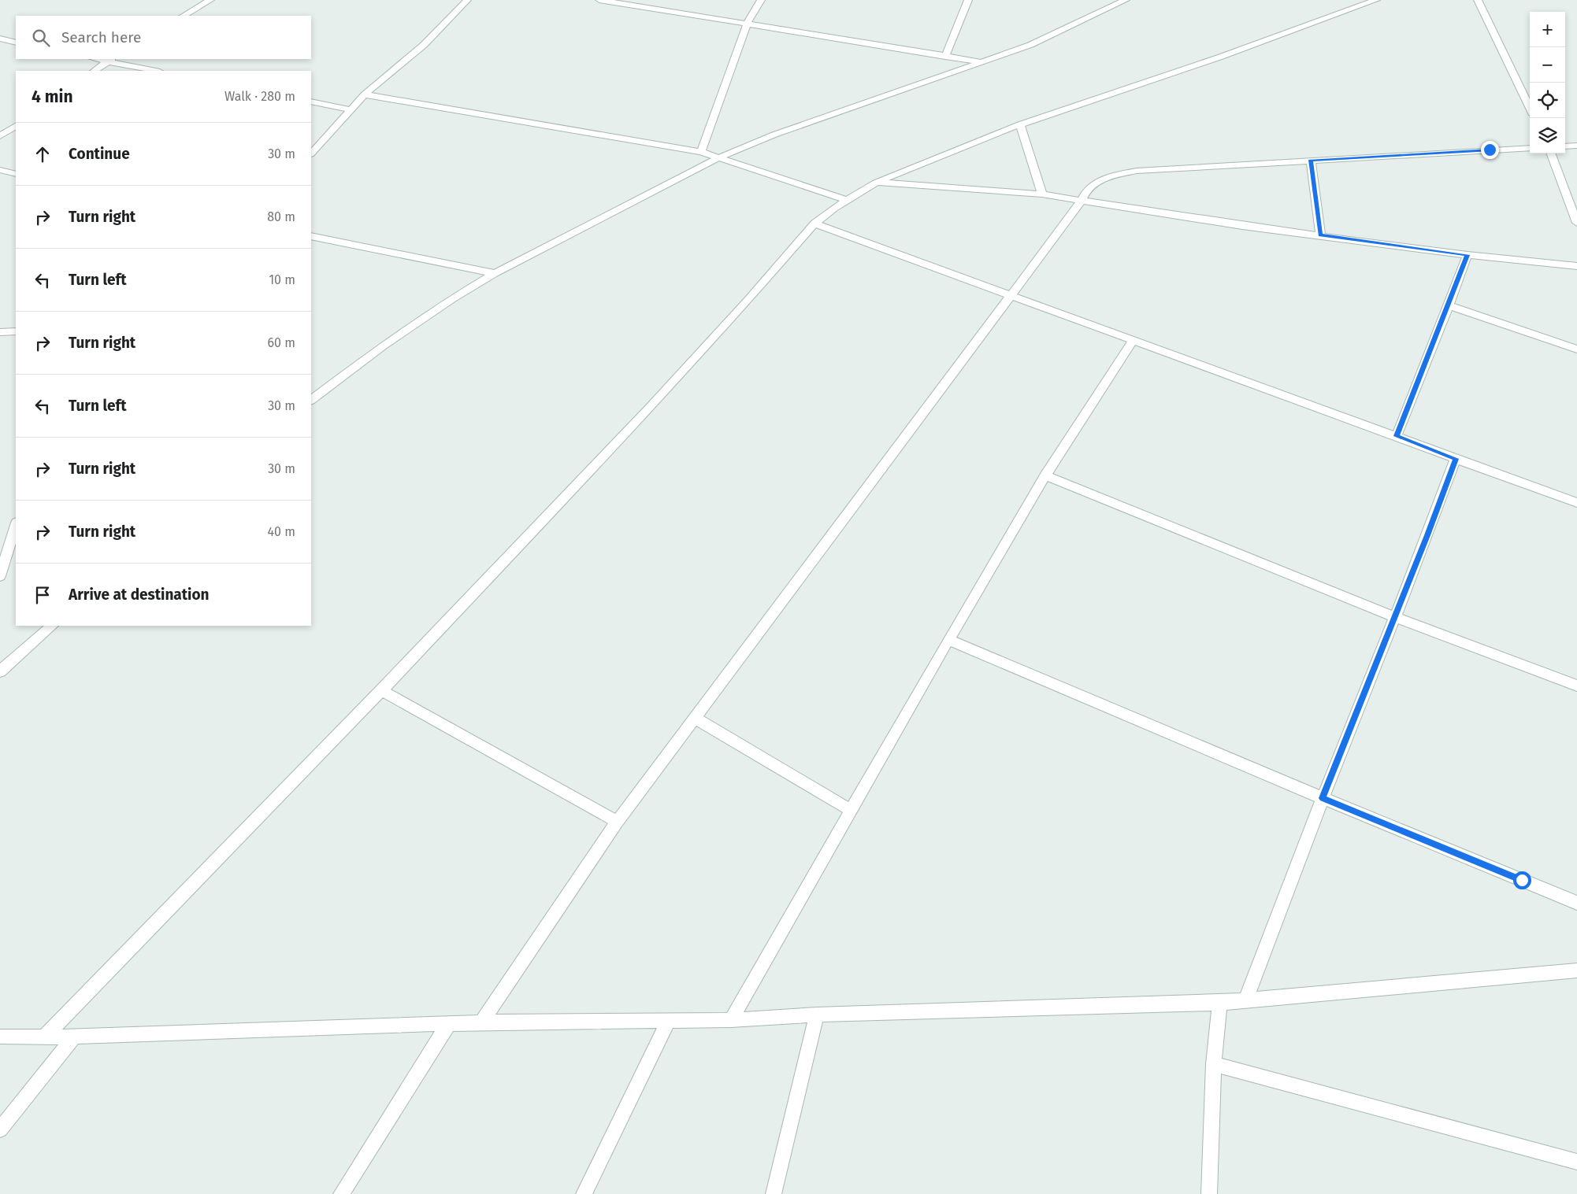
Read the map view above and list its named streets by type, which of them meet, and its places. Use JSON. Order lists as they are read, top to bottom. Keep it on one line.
{"page":{"map_buttons":["+","−"],"search":"Search here","heading":["4 min","Walk · 280 m"],"list":[["Continue","30 m"],["Turn right","80 m"],["Turn left","10 m"],["Turn right","60 m"],["Turn left","30 m"],["Turn right","30 m"],["Turn right","40 m"],"Arrive at destination"]}}
